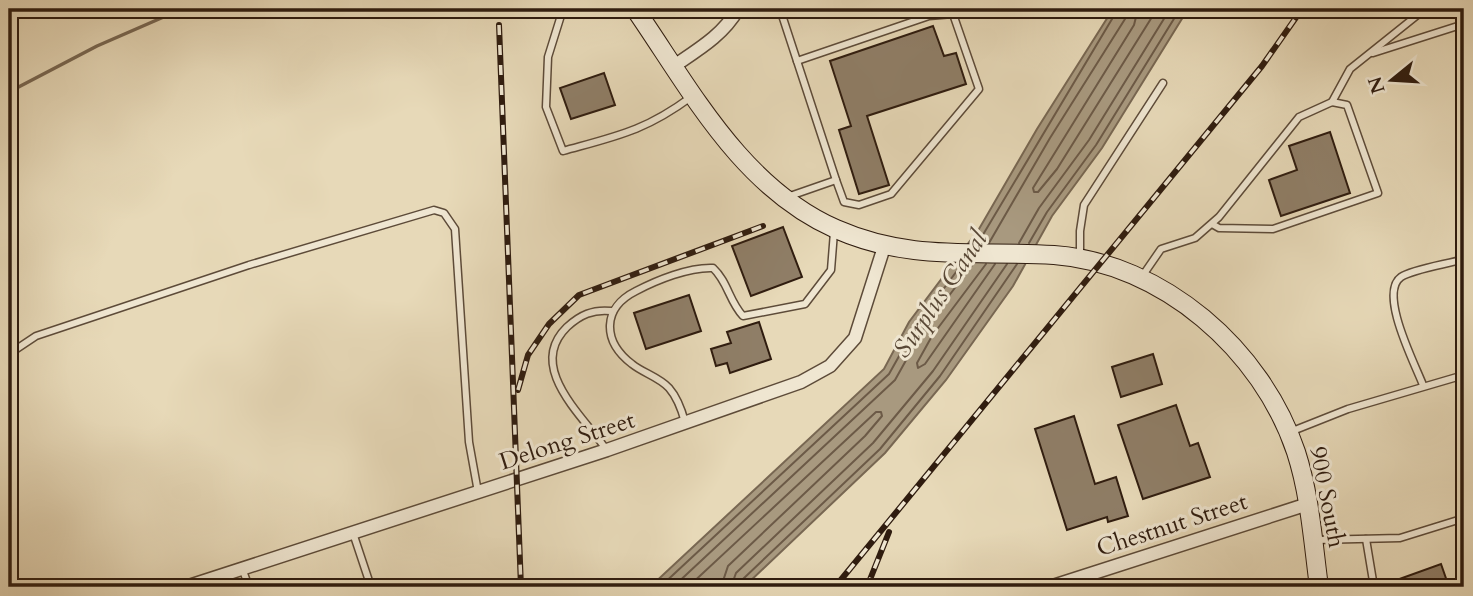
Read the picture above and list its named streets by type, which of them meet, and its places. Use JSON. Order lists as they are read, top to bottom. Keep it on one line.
{"streets":{"street":["Delong Street","900 South","Chestnut Street"]},"crossings":[["Delong Street","900 South"],["900 South","Chestnut Street"]],"water":["Surplus Canal"],"north":"left"}
